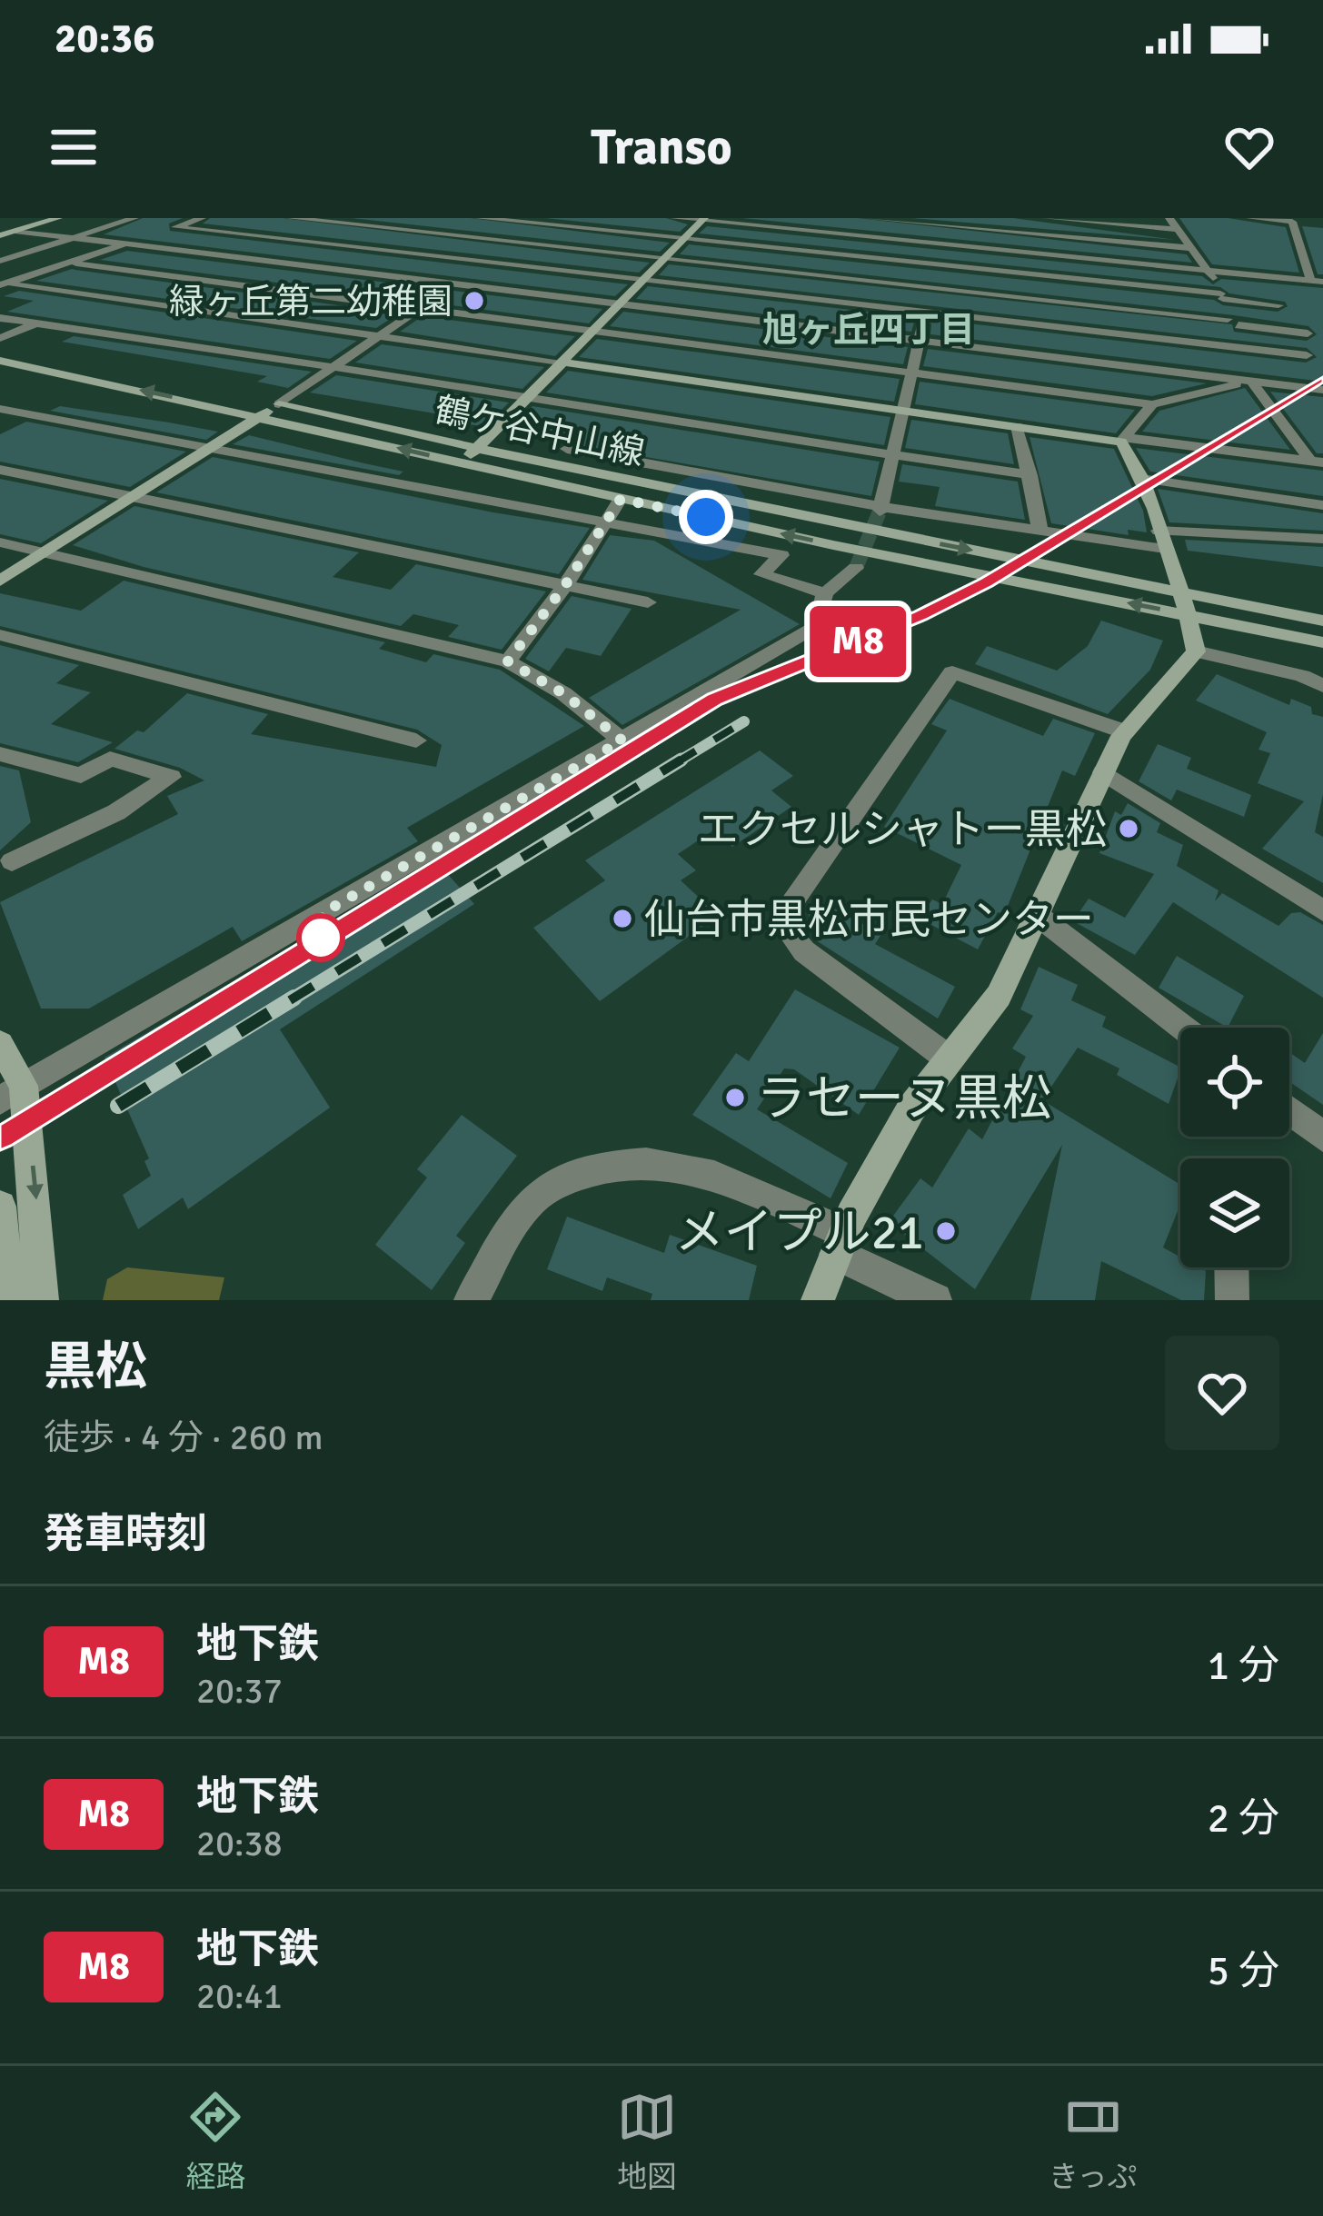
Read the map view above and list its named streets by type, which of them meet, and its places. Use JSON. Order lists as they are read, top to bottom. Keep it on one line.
{"streets":{"street":["鶴ケ谷中山線"]},"districts":["旭ヶ丘四丁目"],"places":["緑ヶ丘第二幼稚園","エクセルシャトー黒松","仙台市黒松市民センター","ラセーヌ黒松","メイプル21"],"lines":["metro line M8"],"page":{"status":"20:36","header":"Transo","on_map":"M8","heading":[["黒松","徒歩 · 4 分 · 260 m"],"発車時刻"],"list":[{"mark":"M8","name":"地下鉄","note":"20:37","value":"1 分"},{"mark":"M8","name":"地下鉄","note":"20:38","value":"2 分"},{"mark":"M8","name":"地下鉄","note":"20:41","value":"5 分"}],"tabs":["経路","地図","きっぷ"]}}
